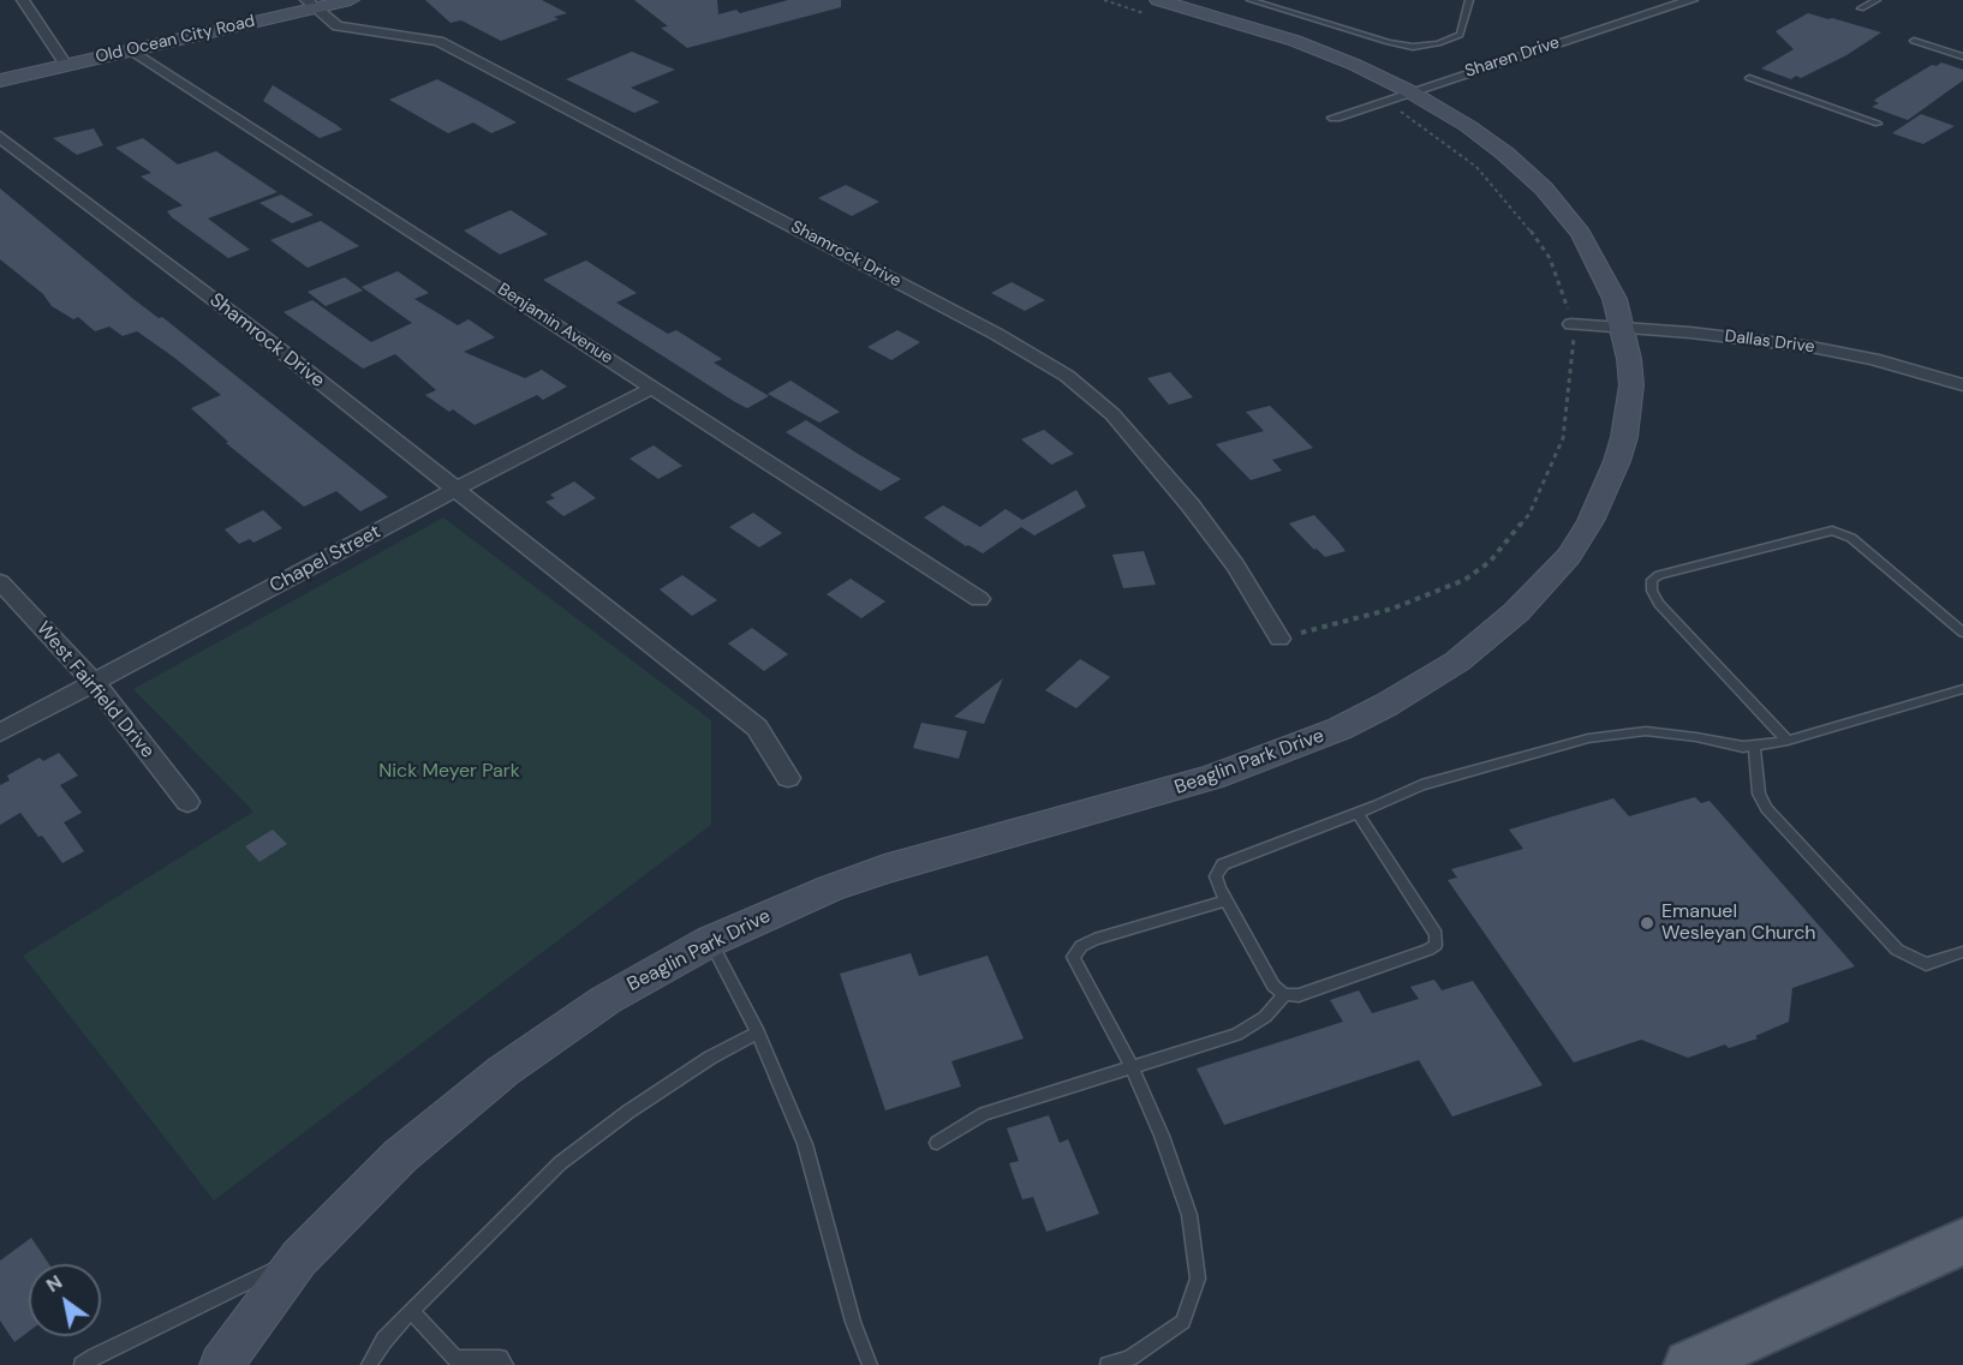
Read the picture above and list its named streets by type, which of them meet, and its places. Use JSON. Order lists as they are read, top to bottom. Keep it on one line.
{"streets":{"main road":["Old Ocean City Road","Beaglin Park Drive"],"street":["Sharen Drive","Shamrock Drive","Benjamin Avenue","Dallas Drive","Chapel Street","West Fairfield Drive"]},"crossings":[["Old Ocean City Road","Shamrock Drive"],["Old Ocean City Road","Benjamin Avenue"],["Sharen Drive","Beaglin Park Drive"],["Shamrock Drive","Chapel Street"],["Benjamin Avenue","Chapel Street"],["Dallas Drive","Beaglin Park Drive"],["Chapel Street","West Fairfield Drive"]],"parks":["Nick Meyer Park"],"places":["Emanuel Wesleyan Church"],"north":"top left"}
